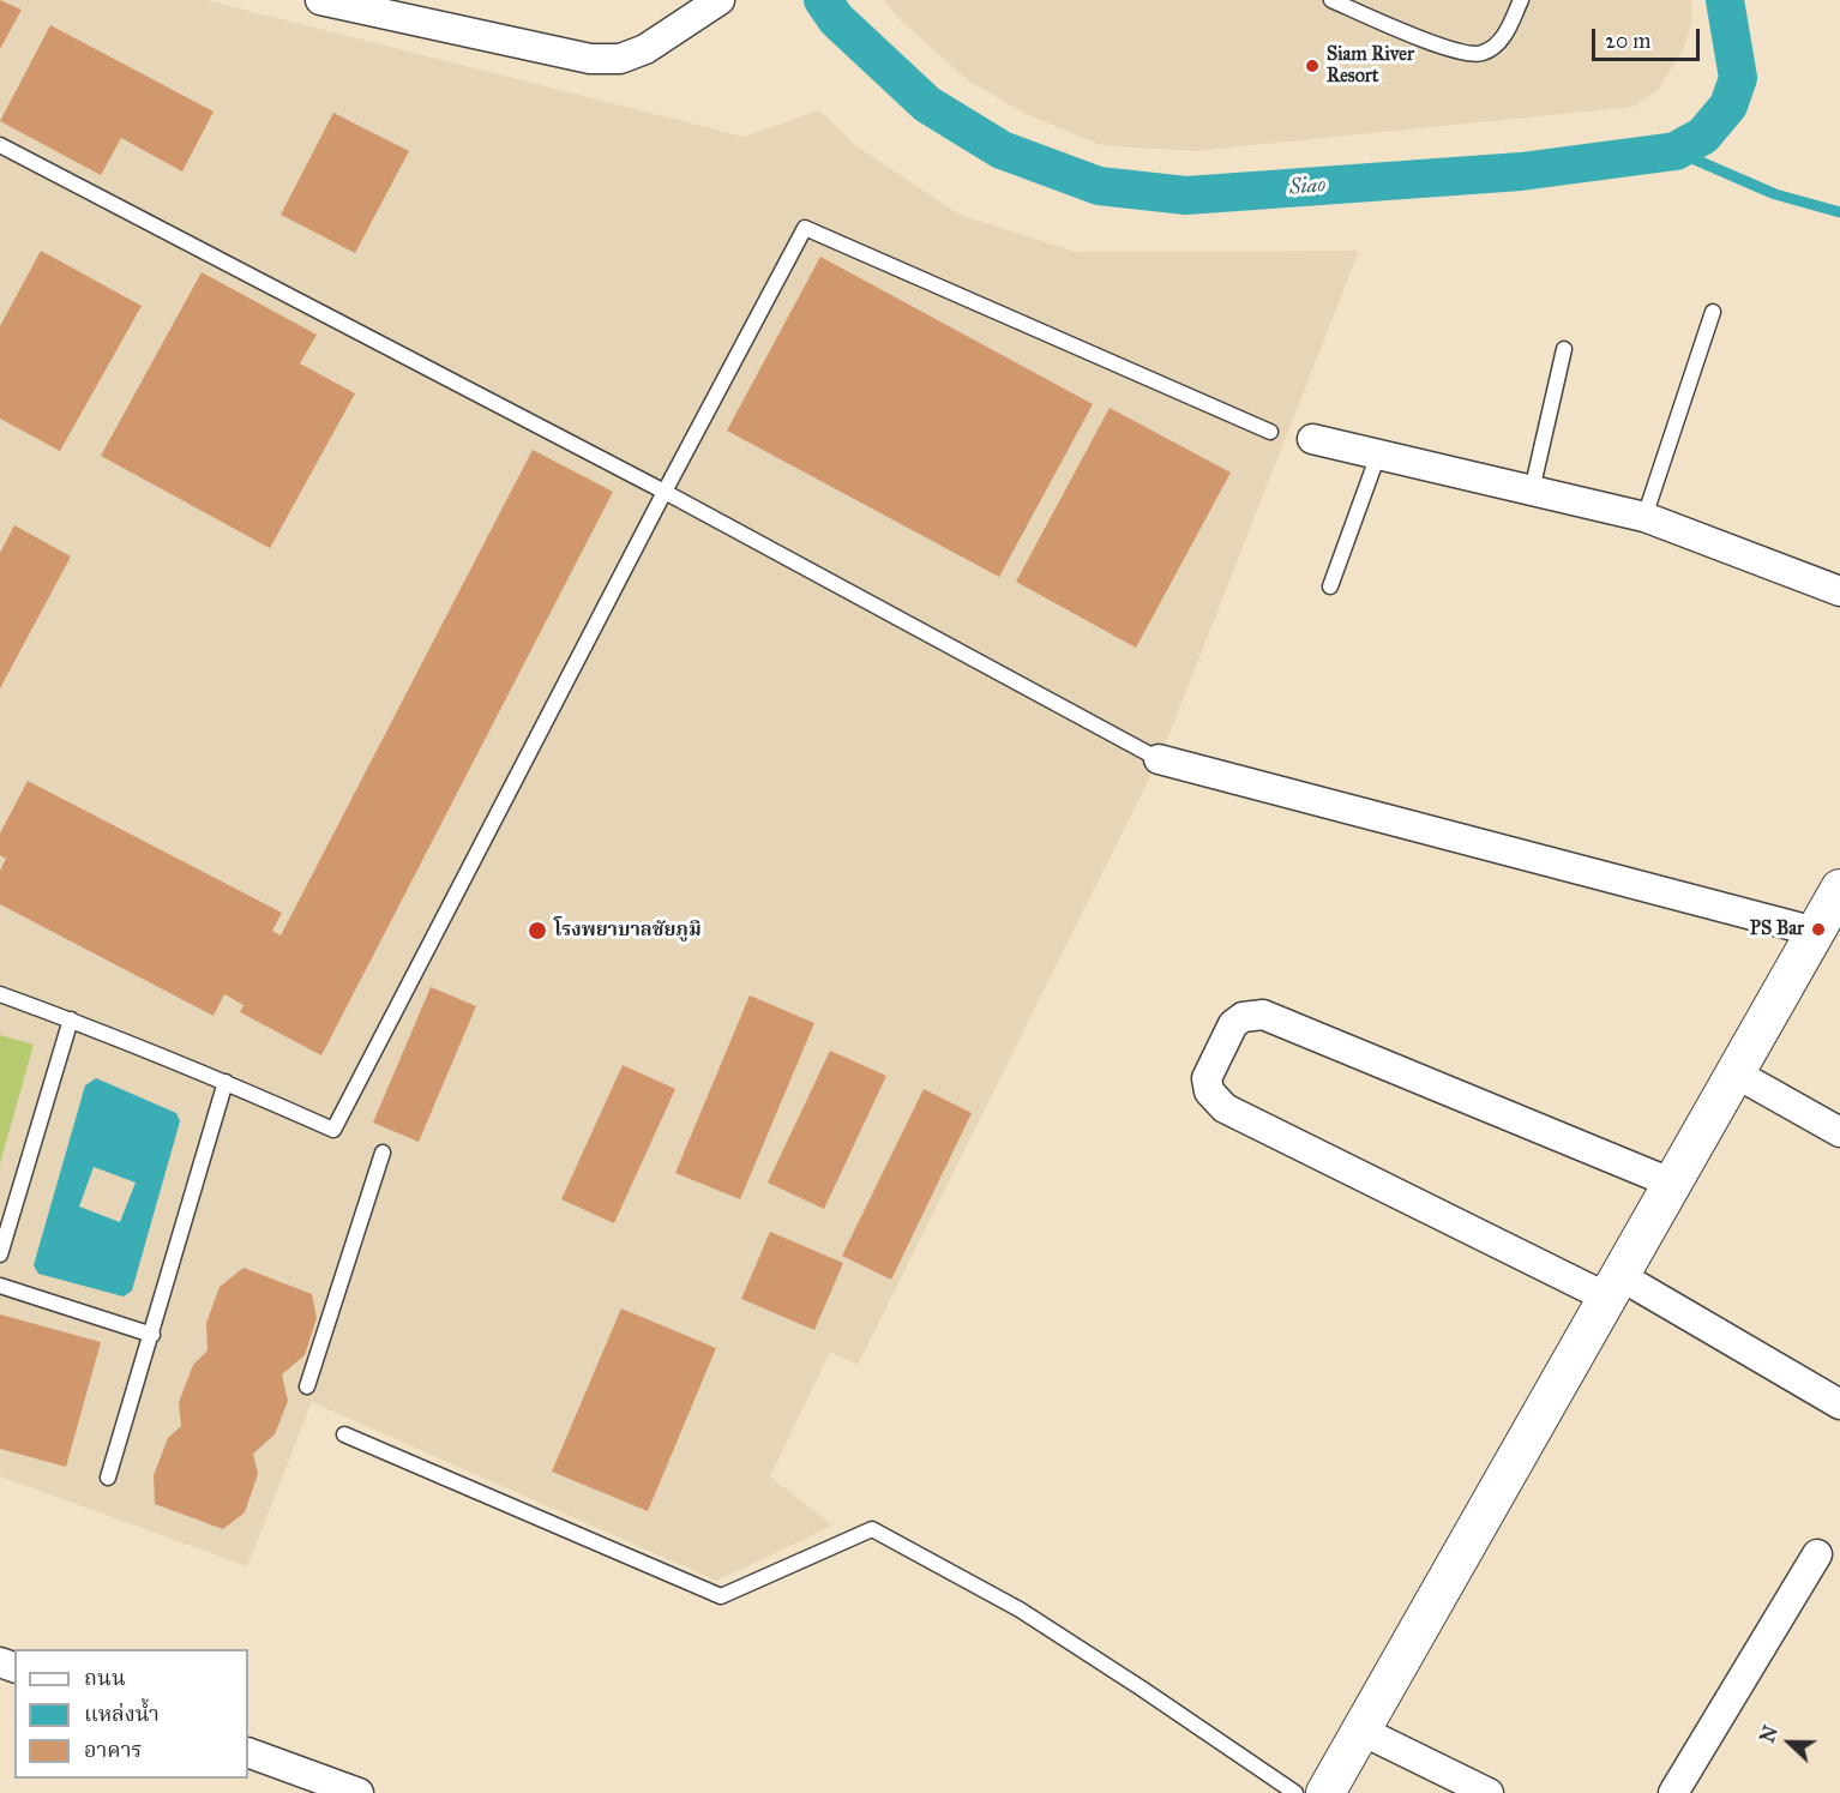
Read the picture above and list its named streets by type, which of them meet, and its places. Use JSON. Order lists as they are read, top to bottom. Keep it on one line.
{"water":["Siao"],"places":["Siam River Resort","PS Bar","โรงพยาบาลชัยภูมิ"],"legend":["ถนน","แหล่งน้ำ","อาคาร"],"scale_bar":"20 m","north":"left"}
